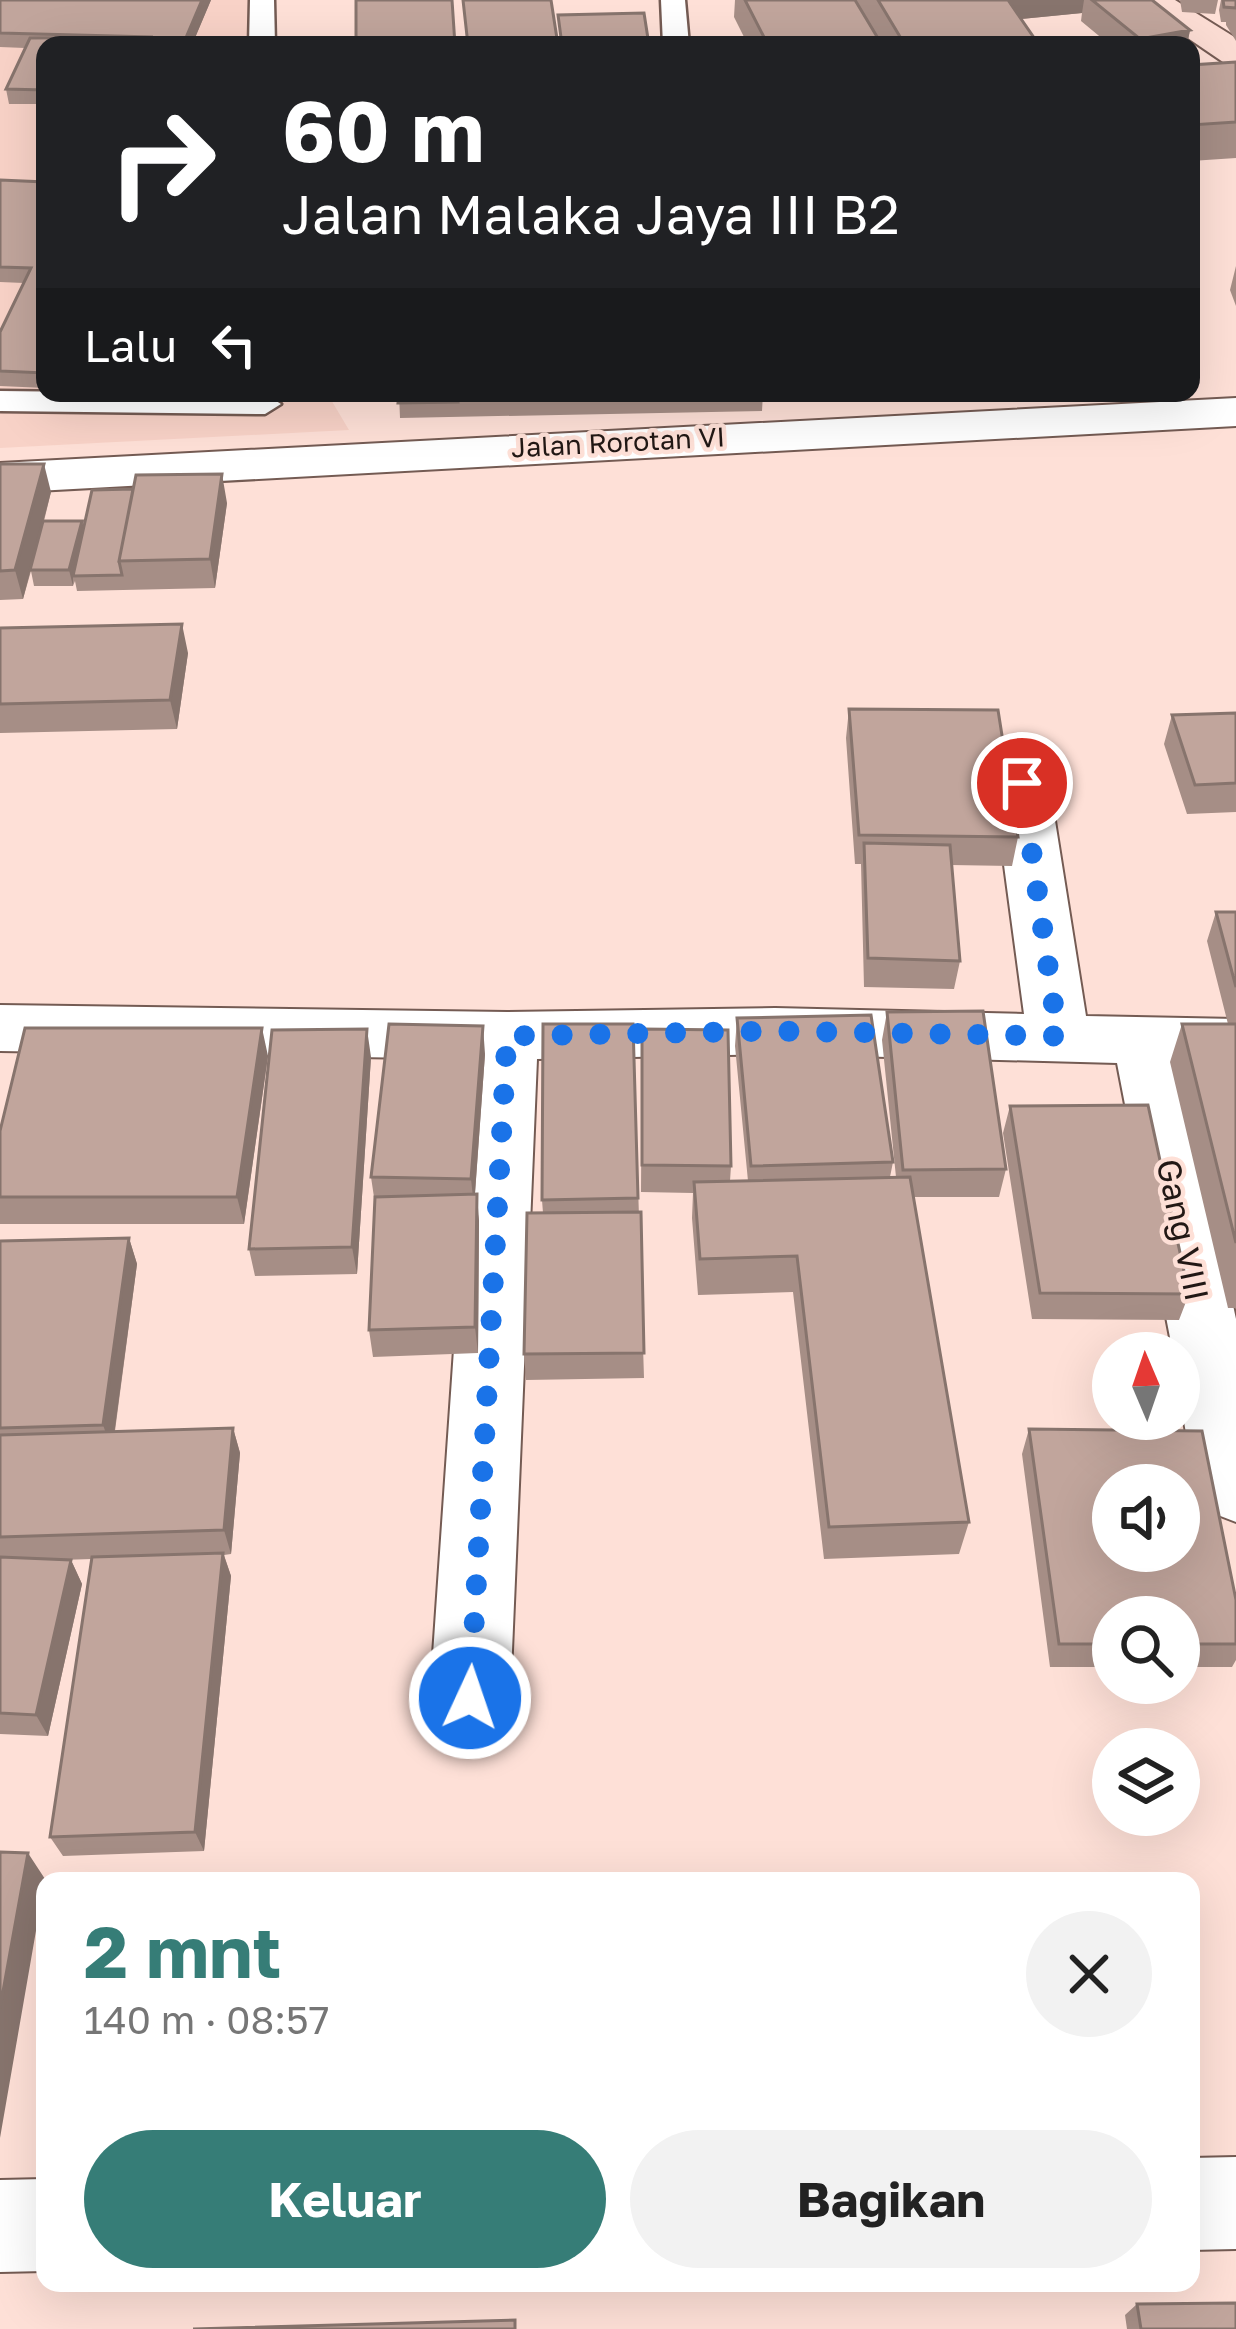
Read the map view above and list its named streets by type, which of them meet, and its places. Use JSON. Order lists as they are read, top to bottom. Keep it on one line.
{"streets":{"street":["Jalan Rorotan VI","Gang VIII"]},"north":"top","page":{"turn":["60 m","Jalan Malaka Jaya III B2"],"then":"Lalu","heading":["2 mnt","140 m · 08:57"],"buttons":["Keluar","Bagikan"]}}
